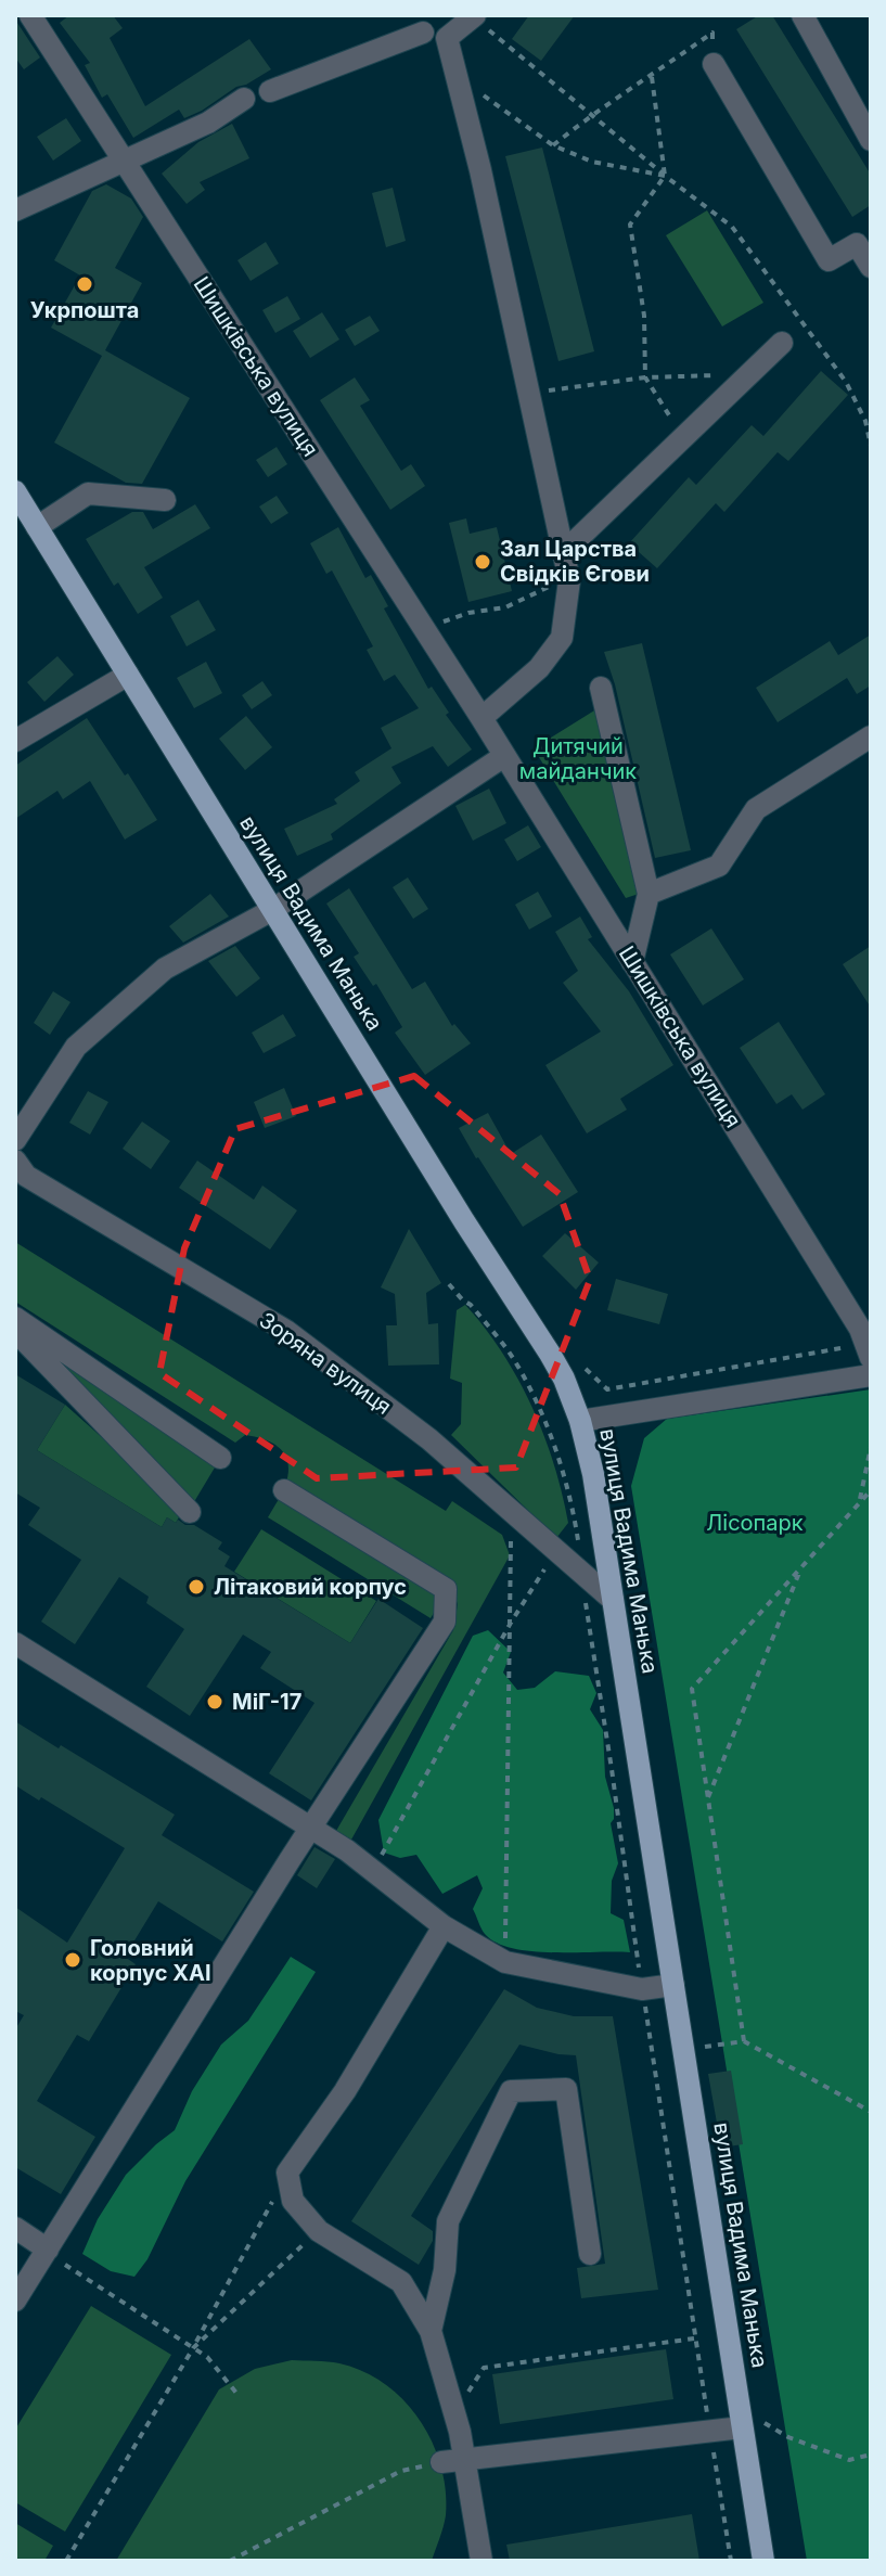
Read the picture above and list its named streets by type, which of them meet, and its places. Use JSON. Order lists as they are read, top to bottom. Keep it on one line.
{"streets":{"main road":["вулиця Вадима Манька"],"street":["Шишківська вулиця","Зоряна вулиця"]},"crossings":[["вулиця Вадима Манька","Зоряна вулиця"]],"parks":["Дитячий майданчик","Лісопарк"],"places":["Укрпошта","Зал Царства Свідків Єгови","Літаковий корпус","МіГ-17","Головний корпус ХАІ"]}
